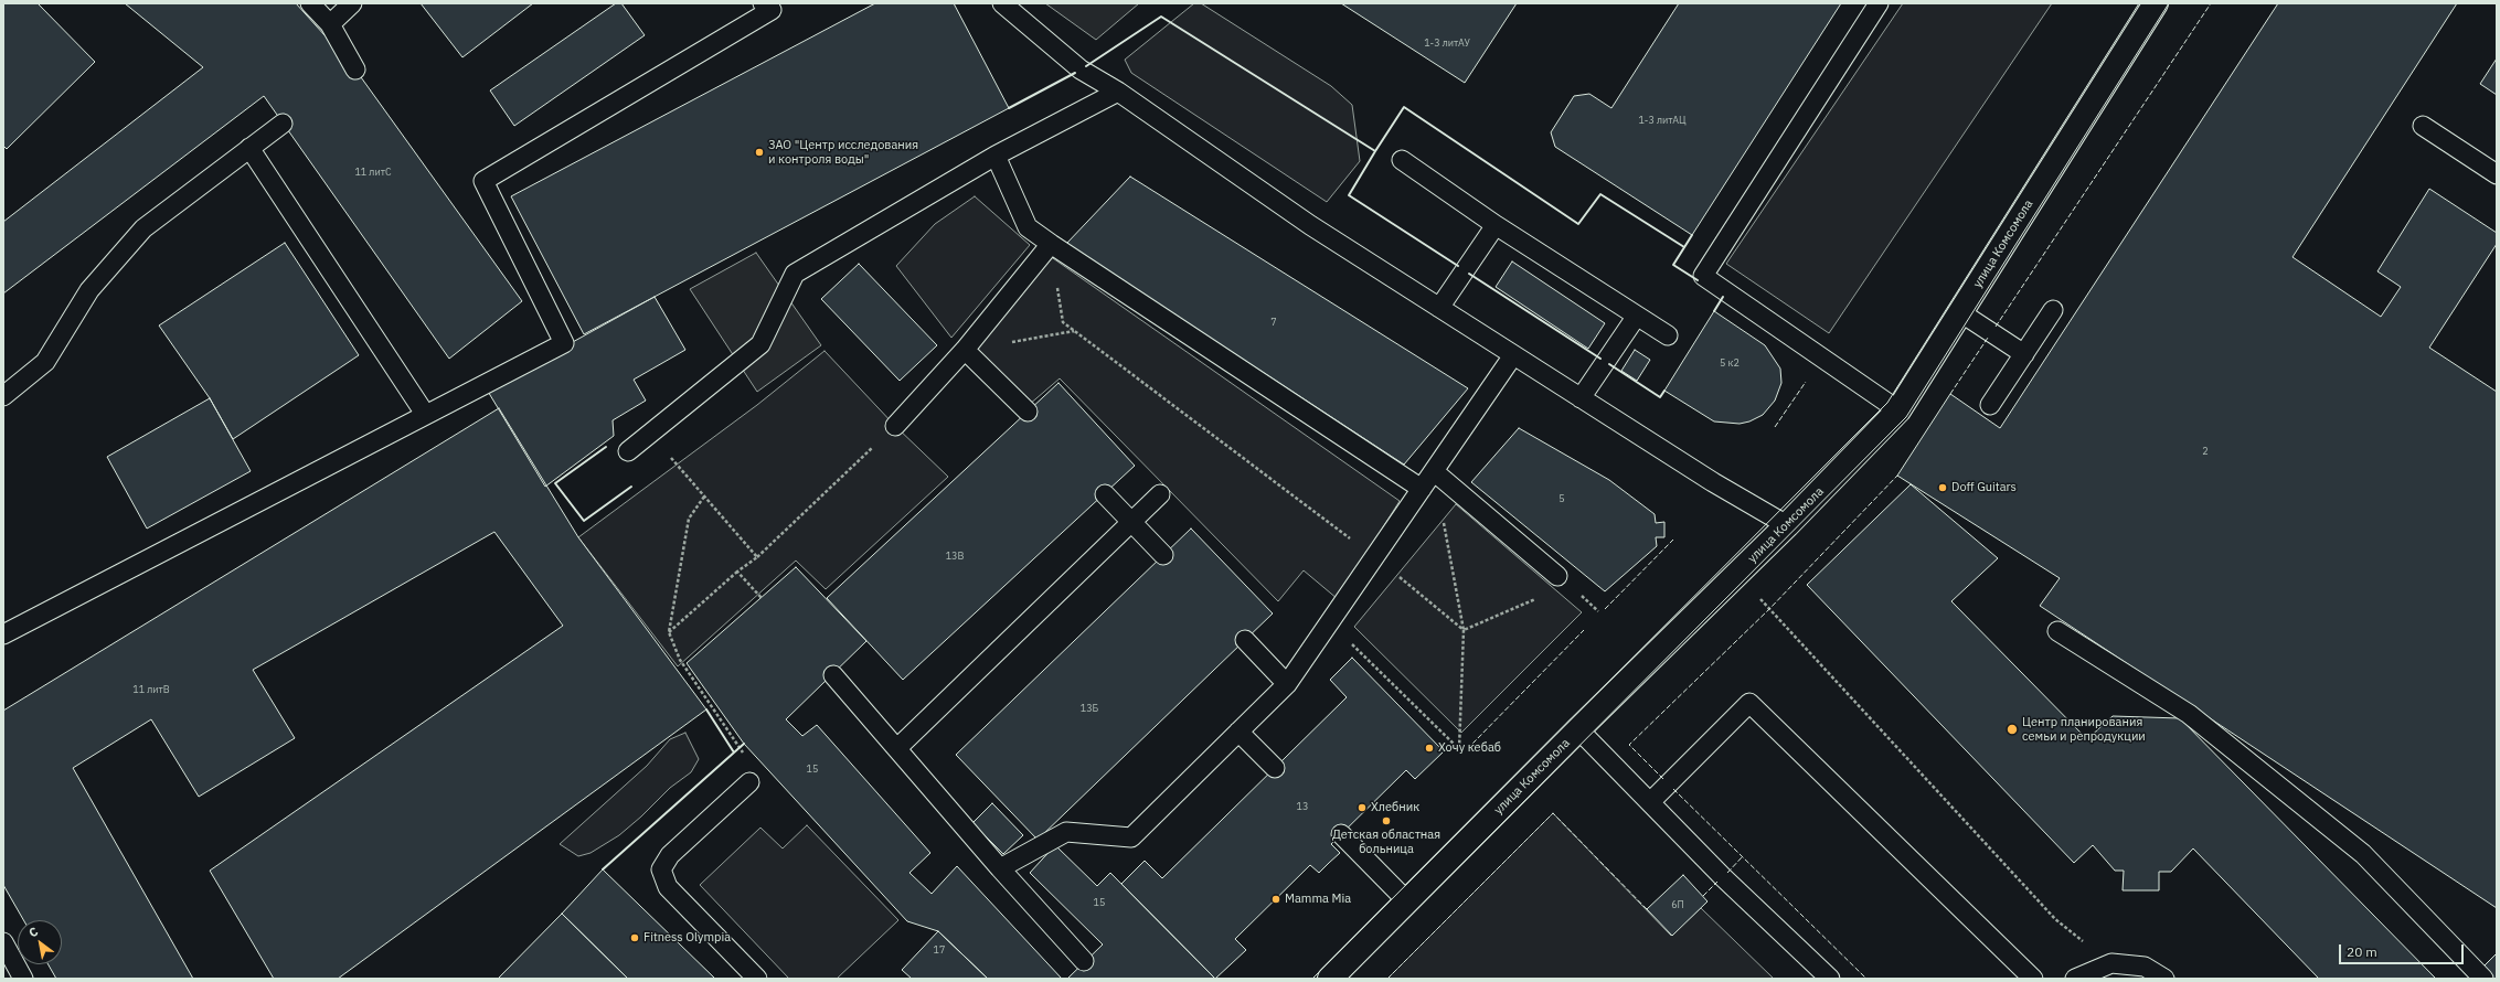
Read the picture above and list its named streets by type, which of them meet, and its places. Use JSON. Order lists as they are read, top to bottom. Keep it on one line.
{"streets":{"main road":["улица Комсомола"]},"places":["ЗАО \"Центр исследования и контроля воды\"","Doff Guitars","Центр планирования семьи и репродукции","Хочу кебаб","Хлебник","Детская областная больница","Mamma Mia","Fitness Olympia"],"house_numbers":["1-3 литАУ","1-3 литАЦ","11 литС","7","5 к2","2","5","13В","11 литВ","13Б","15","13","15","6П","17"],"scale_bar":"20 m","north":"top left"}
